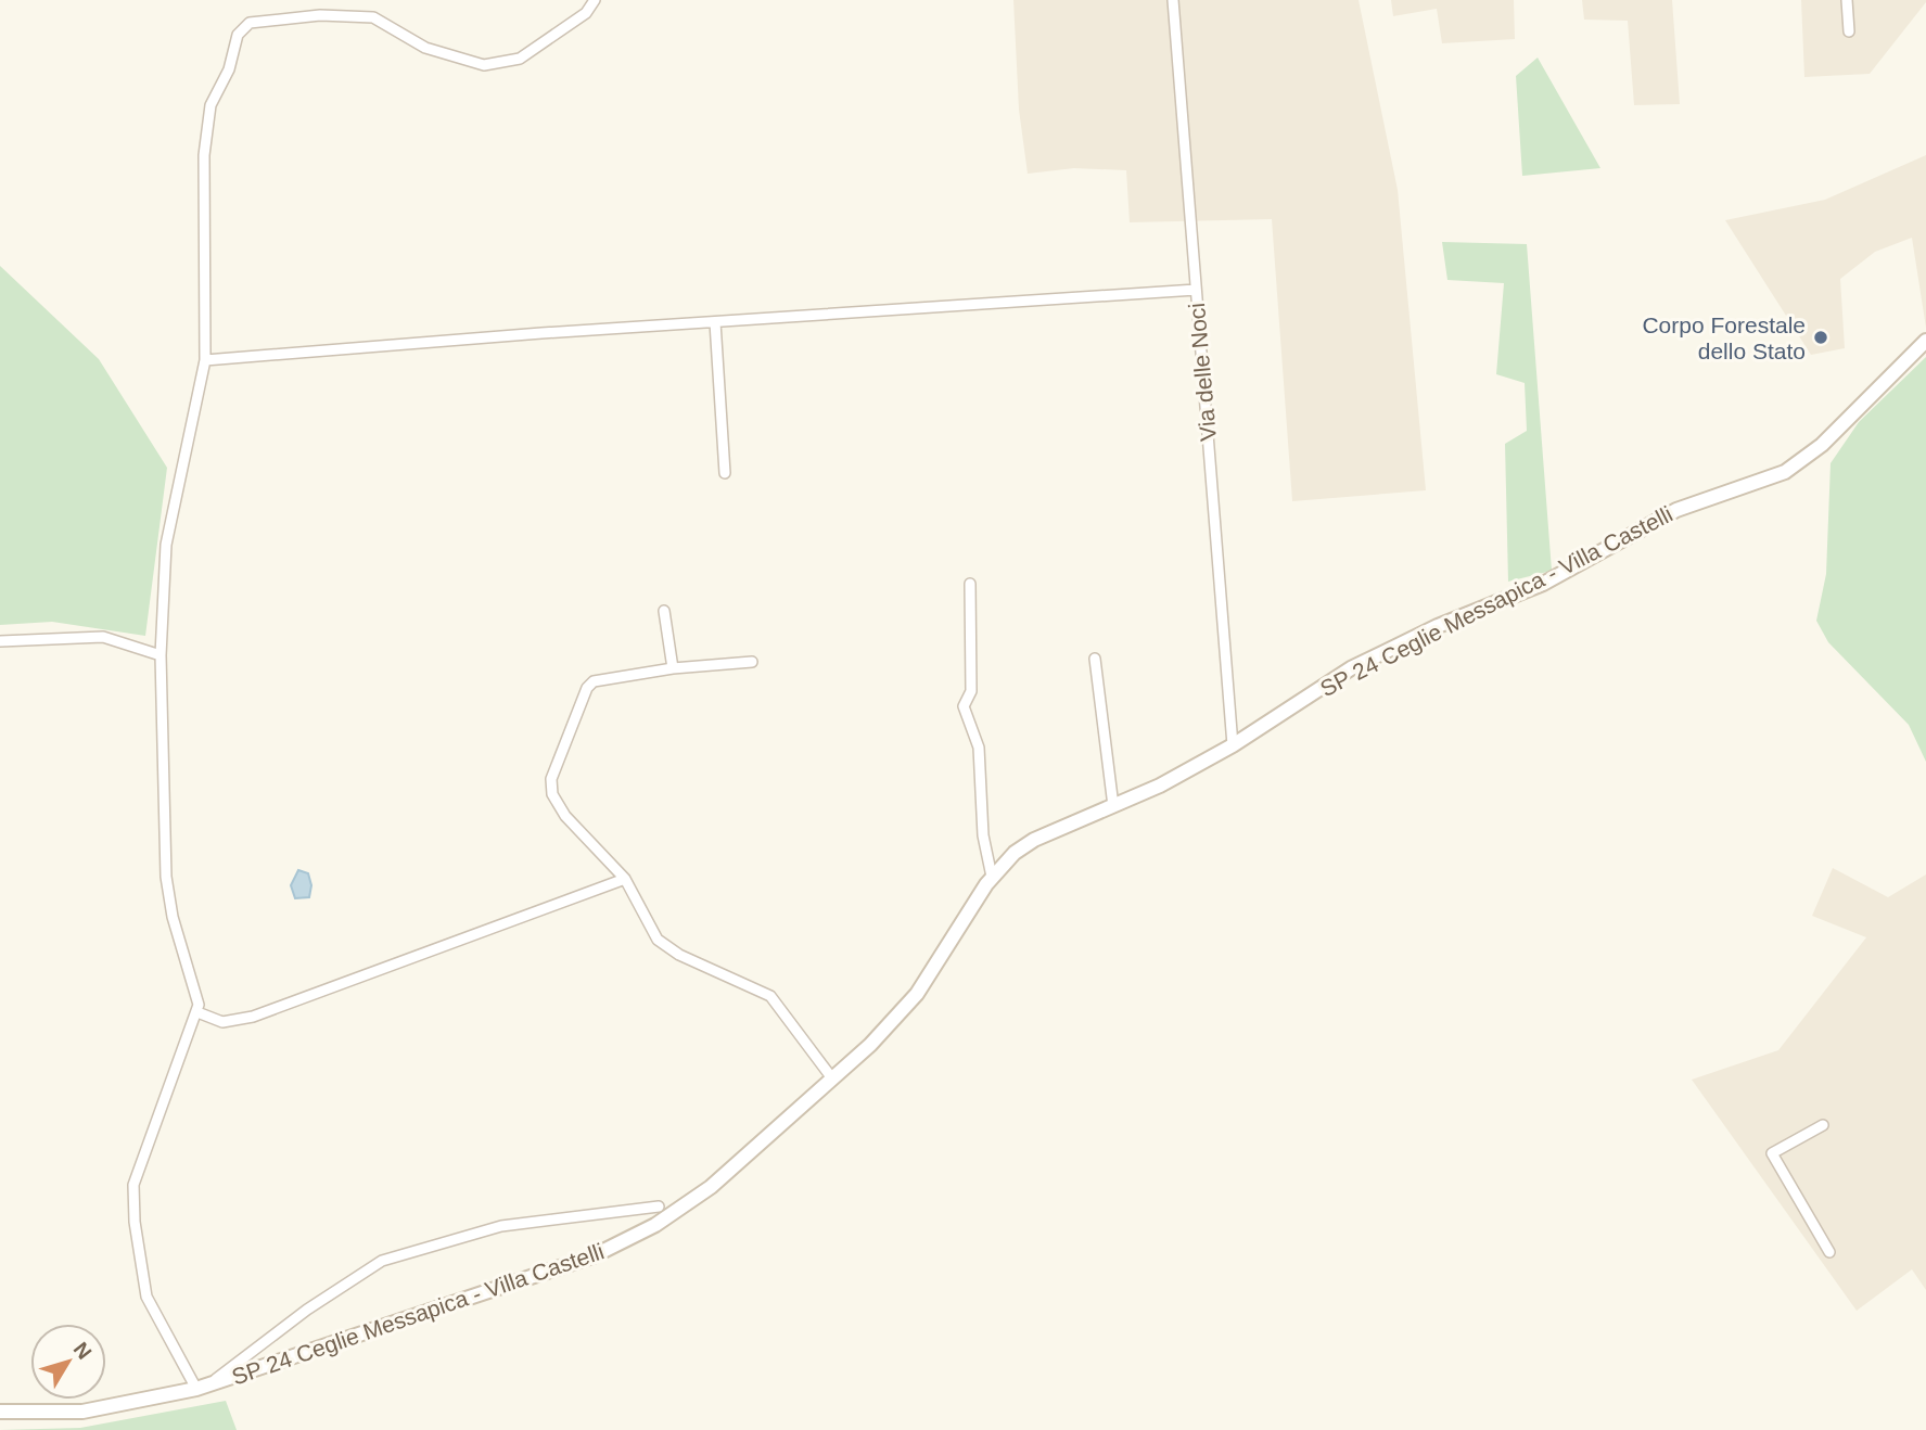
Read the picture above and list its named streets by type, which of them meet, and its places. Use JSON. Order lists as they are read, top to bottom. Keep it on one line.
{"streets":{"main road":["SP 24 Ceglie Messapica - Villa Castelli"],"street":["Via delle Noci"]},"crossings":[["Via delle Noci","SP 24 Ceglie Messapica - Villa Castelli"]],"places":["Corpo Forestale dello Stato"],"north":"top right"}
